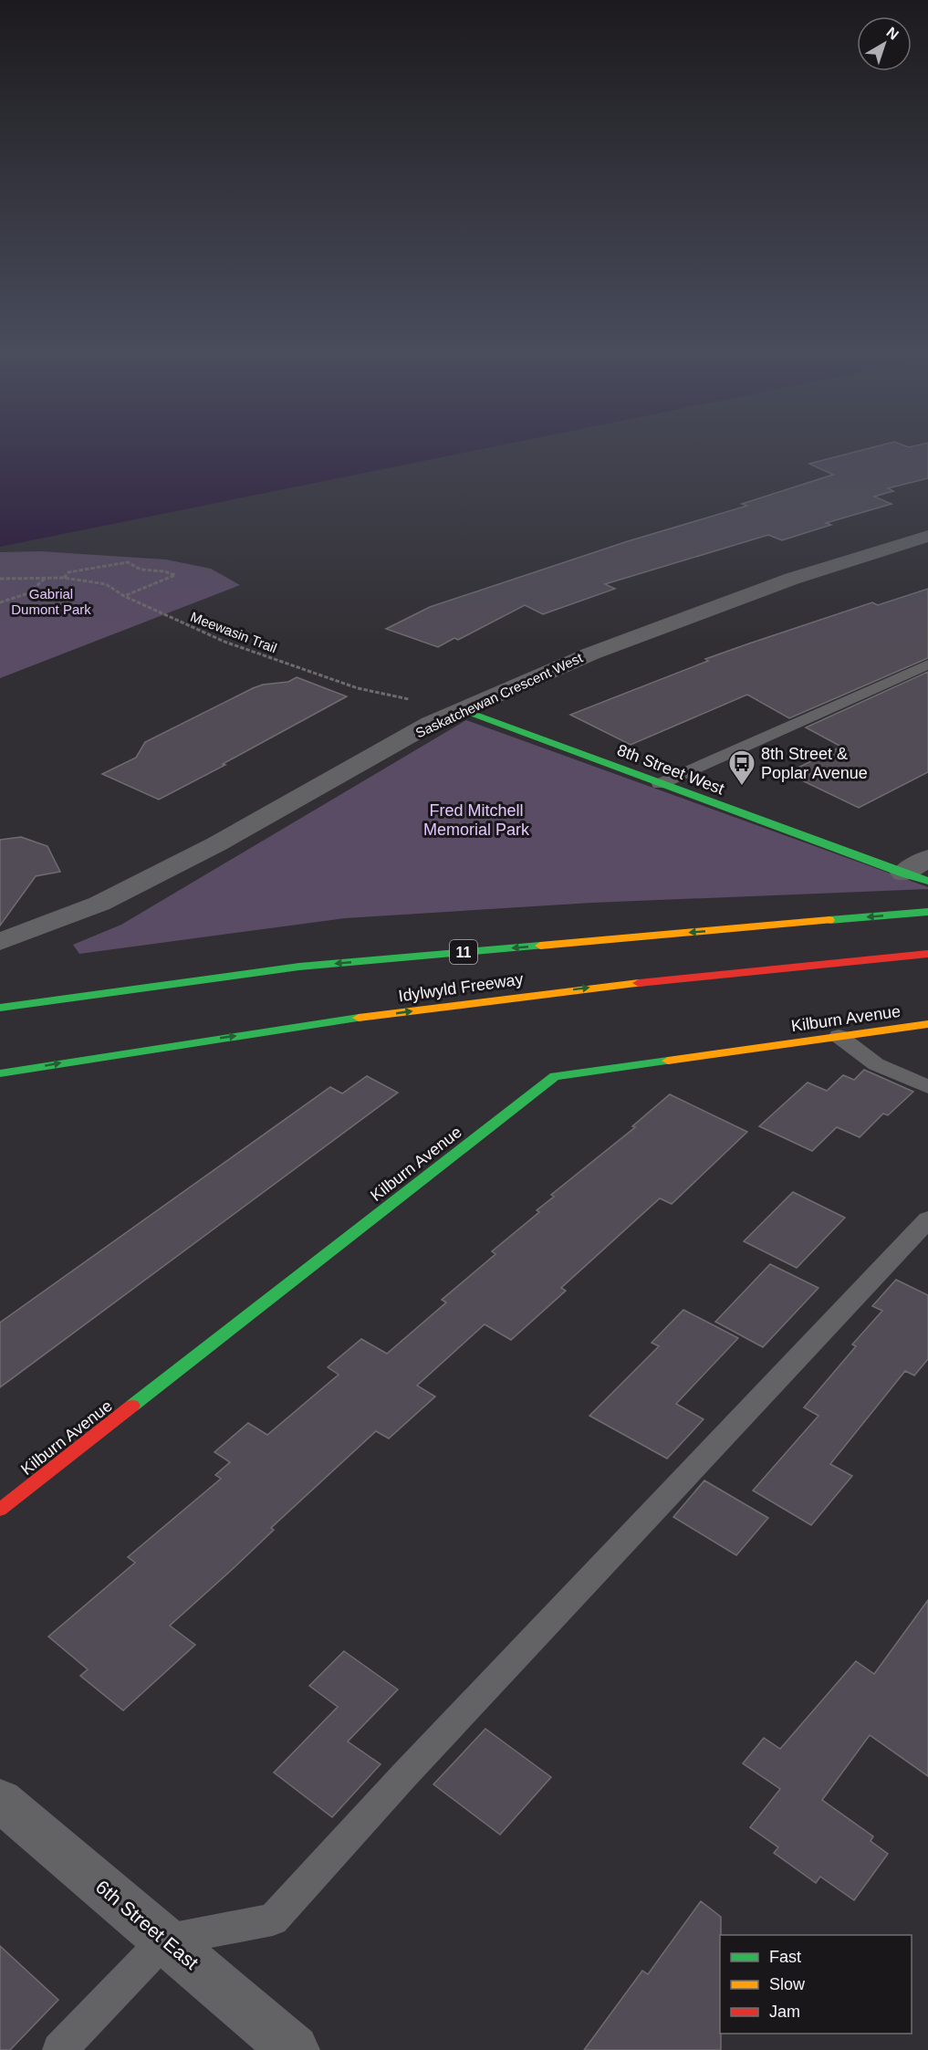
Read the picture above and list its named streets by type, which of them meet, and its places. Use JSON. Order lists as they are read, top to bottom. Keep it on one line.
{"streets":{"main road":["8th Street West","11","Idylwyld Freeway","Kilburn Avenue"],"street":["Saskatchewan Crescent West","6th Street East"],"path":["Meewasin Trail"]},"crossings":[["Meewasin Trail","Saskatchewan Crescent West"],["Meewasin Trail","8th Street West"],["Saskatchewan Crescent West","8th Street West"]],"parks":["Gabrial Dumont Park","Fred Mitchell Memorial Park"],"places":{"bus stop":["8th Street & Poplar Avenue"]},"legend":["Fast","Slow","Jam"],"north":"top right"}
